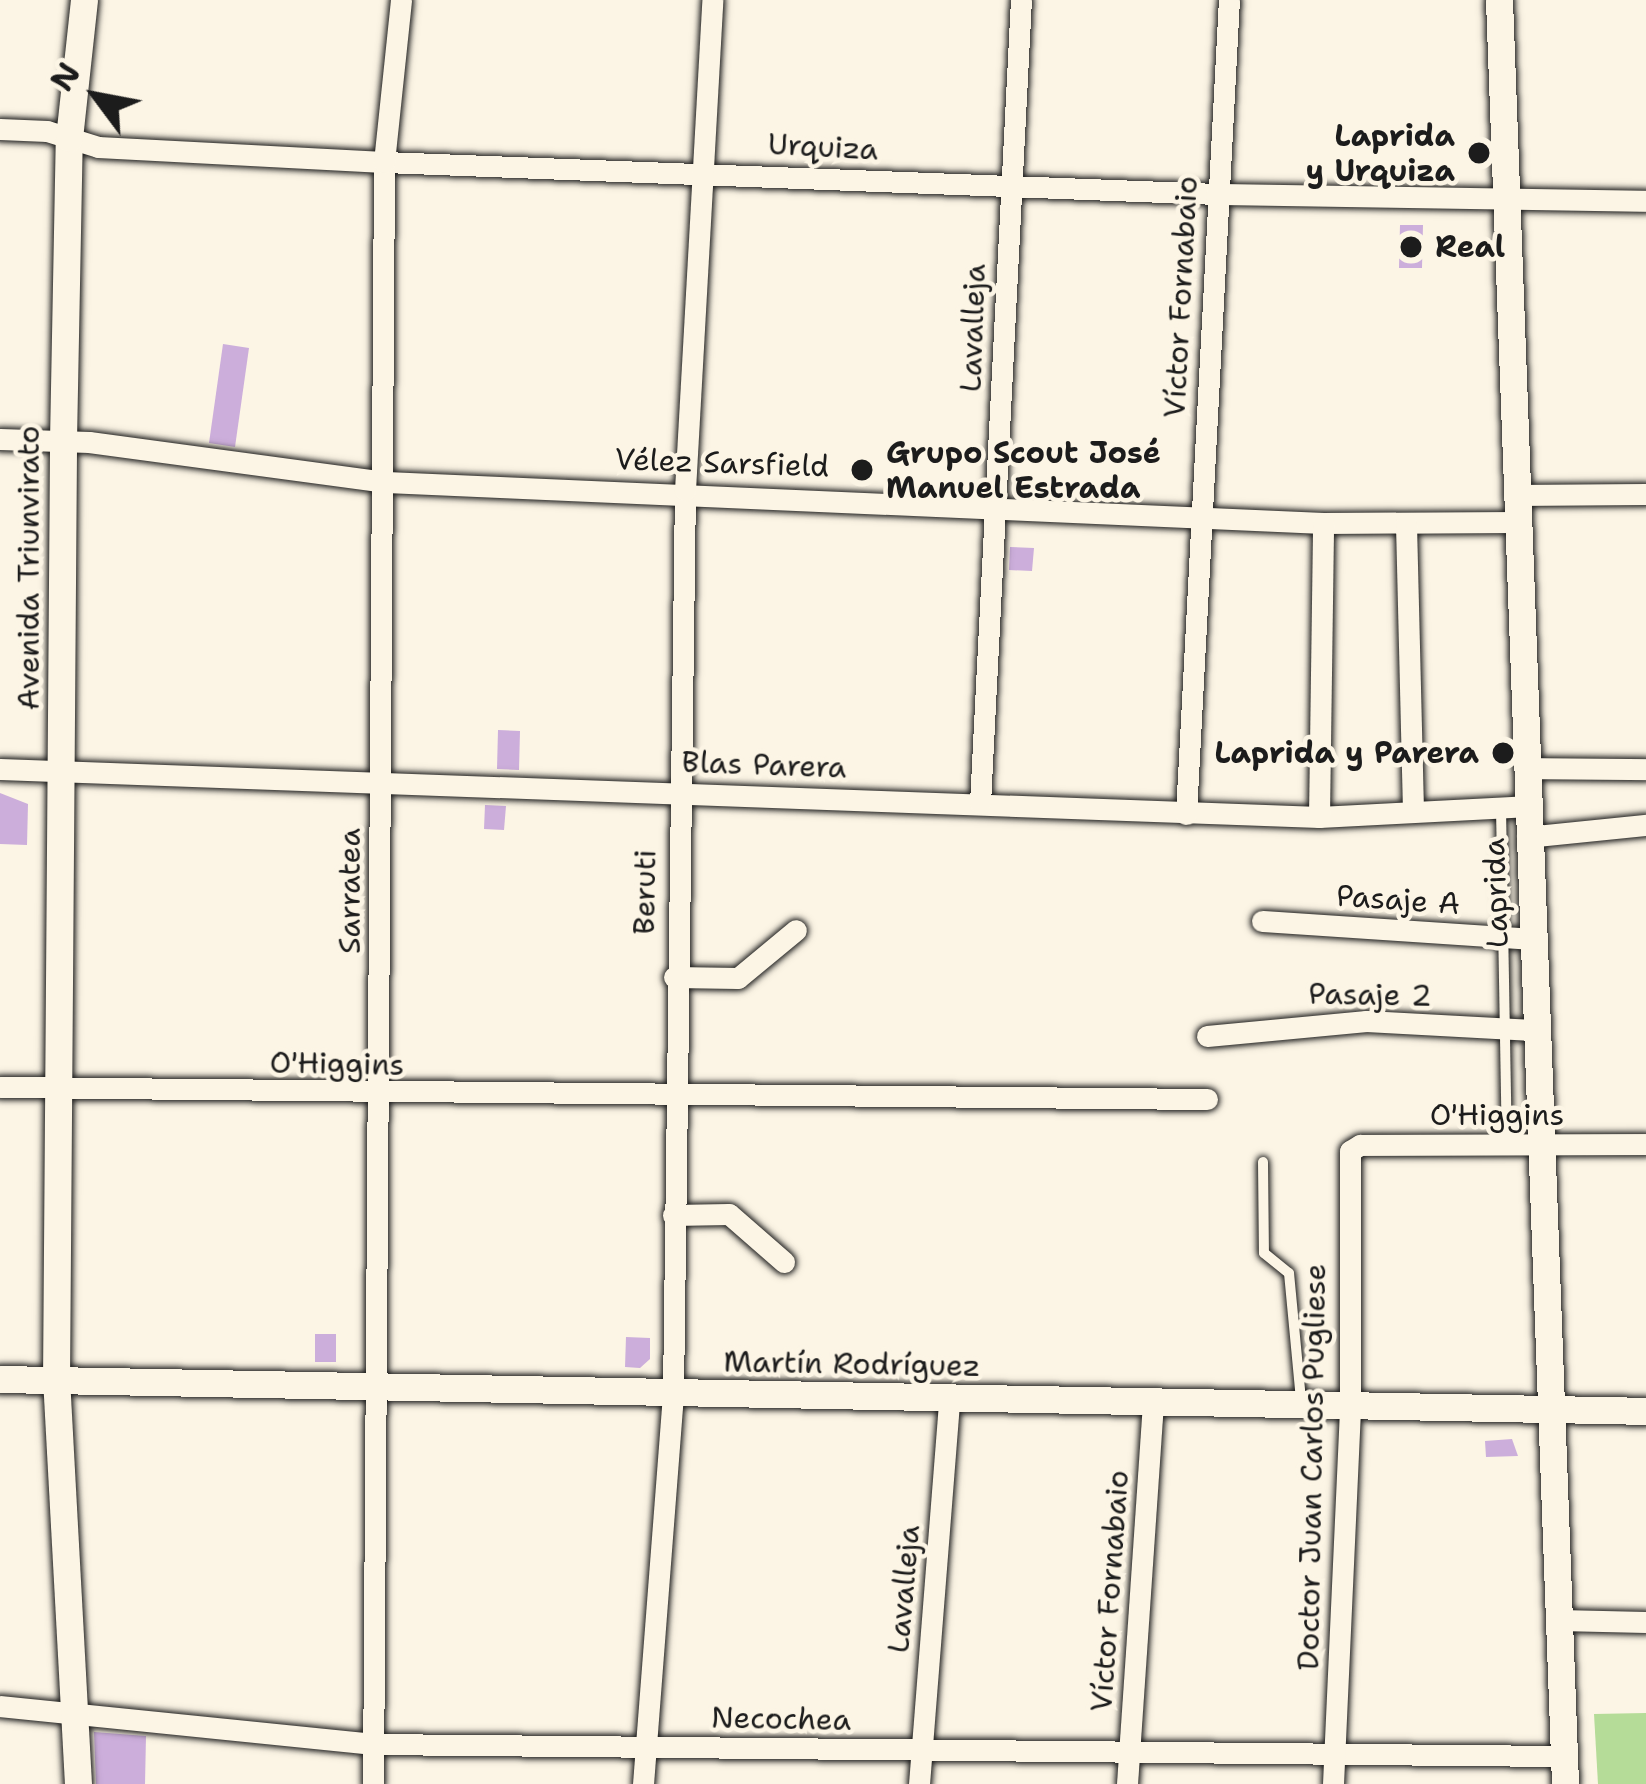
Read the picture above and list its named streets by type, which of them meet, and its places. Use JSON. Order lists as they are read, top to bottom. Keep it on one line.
{"streets":{"street":["Urquiza","Víctor Fornabaio","Lavalleja","Vélez Sarsfield","Avenida Triunvirato","Blas Parera","Sarratea","Beruti","Laprida","Pasaje A","Pasaje 2","O'Higgins","Martín Rodríguez","Doctor Juan Carlos Pugliese","Necochea"]},"crossings":[["Urquiza","Víctor Fornabaio"],["Urquiza","Lavalleja"],["Urquiza","Avenida Triunvirato"],["Urquiza","Sarratea"],["Urquiza","Beruti"],["Urquiza","Laprida"],["Víctor Fornabaio","Vélez Sarsfield"],["Víctor Fornabaio","Blas Parera"],["Víctor Fornabaio","Martín Rodríguez"],["Víctor Fornabaio","Necochea"],["Lavalleja","Vélez Sarsfield"],["Lavalleja","Blas Parera"],["Lavalleja","Martín Rodríguez"],["Lavalleja","Necochea"],["Vélez Sarsfield","Avenida Triunvirato"],["Vélez Sarsfield","Sarratea"],["Vélez Sarsfield","Beruti"],["Vélez Sarsfield","Laprida"],["Avenida Triunvirato","Blas Parera"],["Avenida Triunvirato","O'Higgins"],["Avenida Triunvirato","Martín Rodríguez"],["Avenida Triunvirato","Necochea"],["Blas Parera","Sarratea"],["Blas Parera","Beruti"],["Blas Parera","Laprida"],["Sarratea","O'Higgins"],["Sarratea","Martín Rodríguez"],["Sarratea","Necochea"],["Beruti","O'Higgins"],["Beruti","Martín Rodríguez"],["Beruti","Necochea"],["Laprida","Pasaje A"],["Laprida","Pasaje 2"],["Laprida","O'Higgins"],["Laprida","Martín Rodríguez"],["Laprida","Necochea"],["O'Higgins","Doctor Juan Carlos Pugliese"],["Martín Rodríguez","Doctor Juan Carlos Pugliese"],["Doctor Juan Carlos Pugliese","Necochea"]],"places":["Laprida y Urquiza","Real","Grupo Scout José Manuel Estrada","Laprida y Parera"],"north":"top left"}
